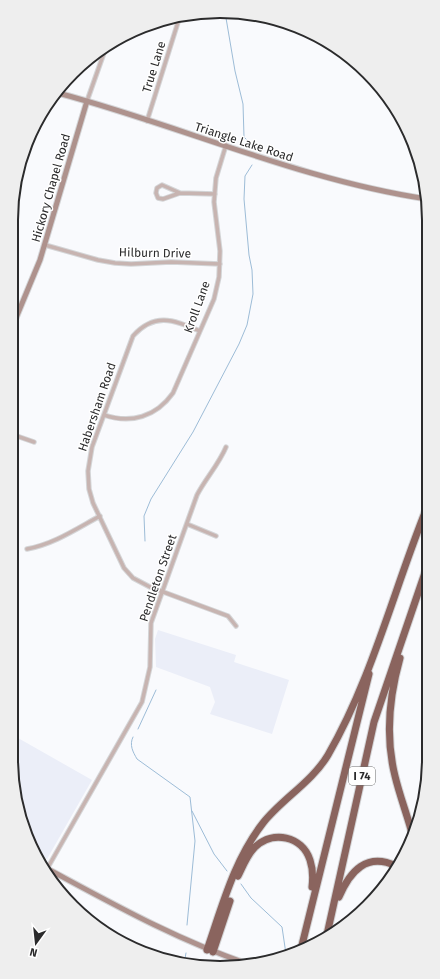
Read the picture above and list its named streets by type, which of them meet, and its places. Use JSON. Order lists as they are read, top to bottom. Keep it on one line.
{"streets":{"highway":["I 74"],"street":["True Lane","Triangle Lake Road","Hickory Chapel Road","Hilburn Drive","Kroll Lane","Habersham Road","Pendleton Street"]},"crossings":[["True Lane","Triangle Lake Road"],["Triangle Lake Road","Hickory Chapel Road"],["Triangle Lake Road","Kroll Lane"],["Hickory Chapel Road","Hilburn Drive"],["Hilburn Drive","Kroll Lane"],["Kroll Lane","Habersham Road"],["Habersham Road","Pendleton Street"]],"north":"bottom"}
